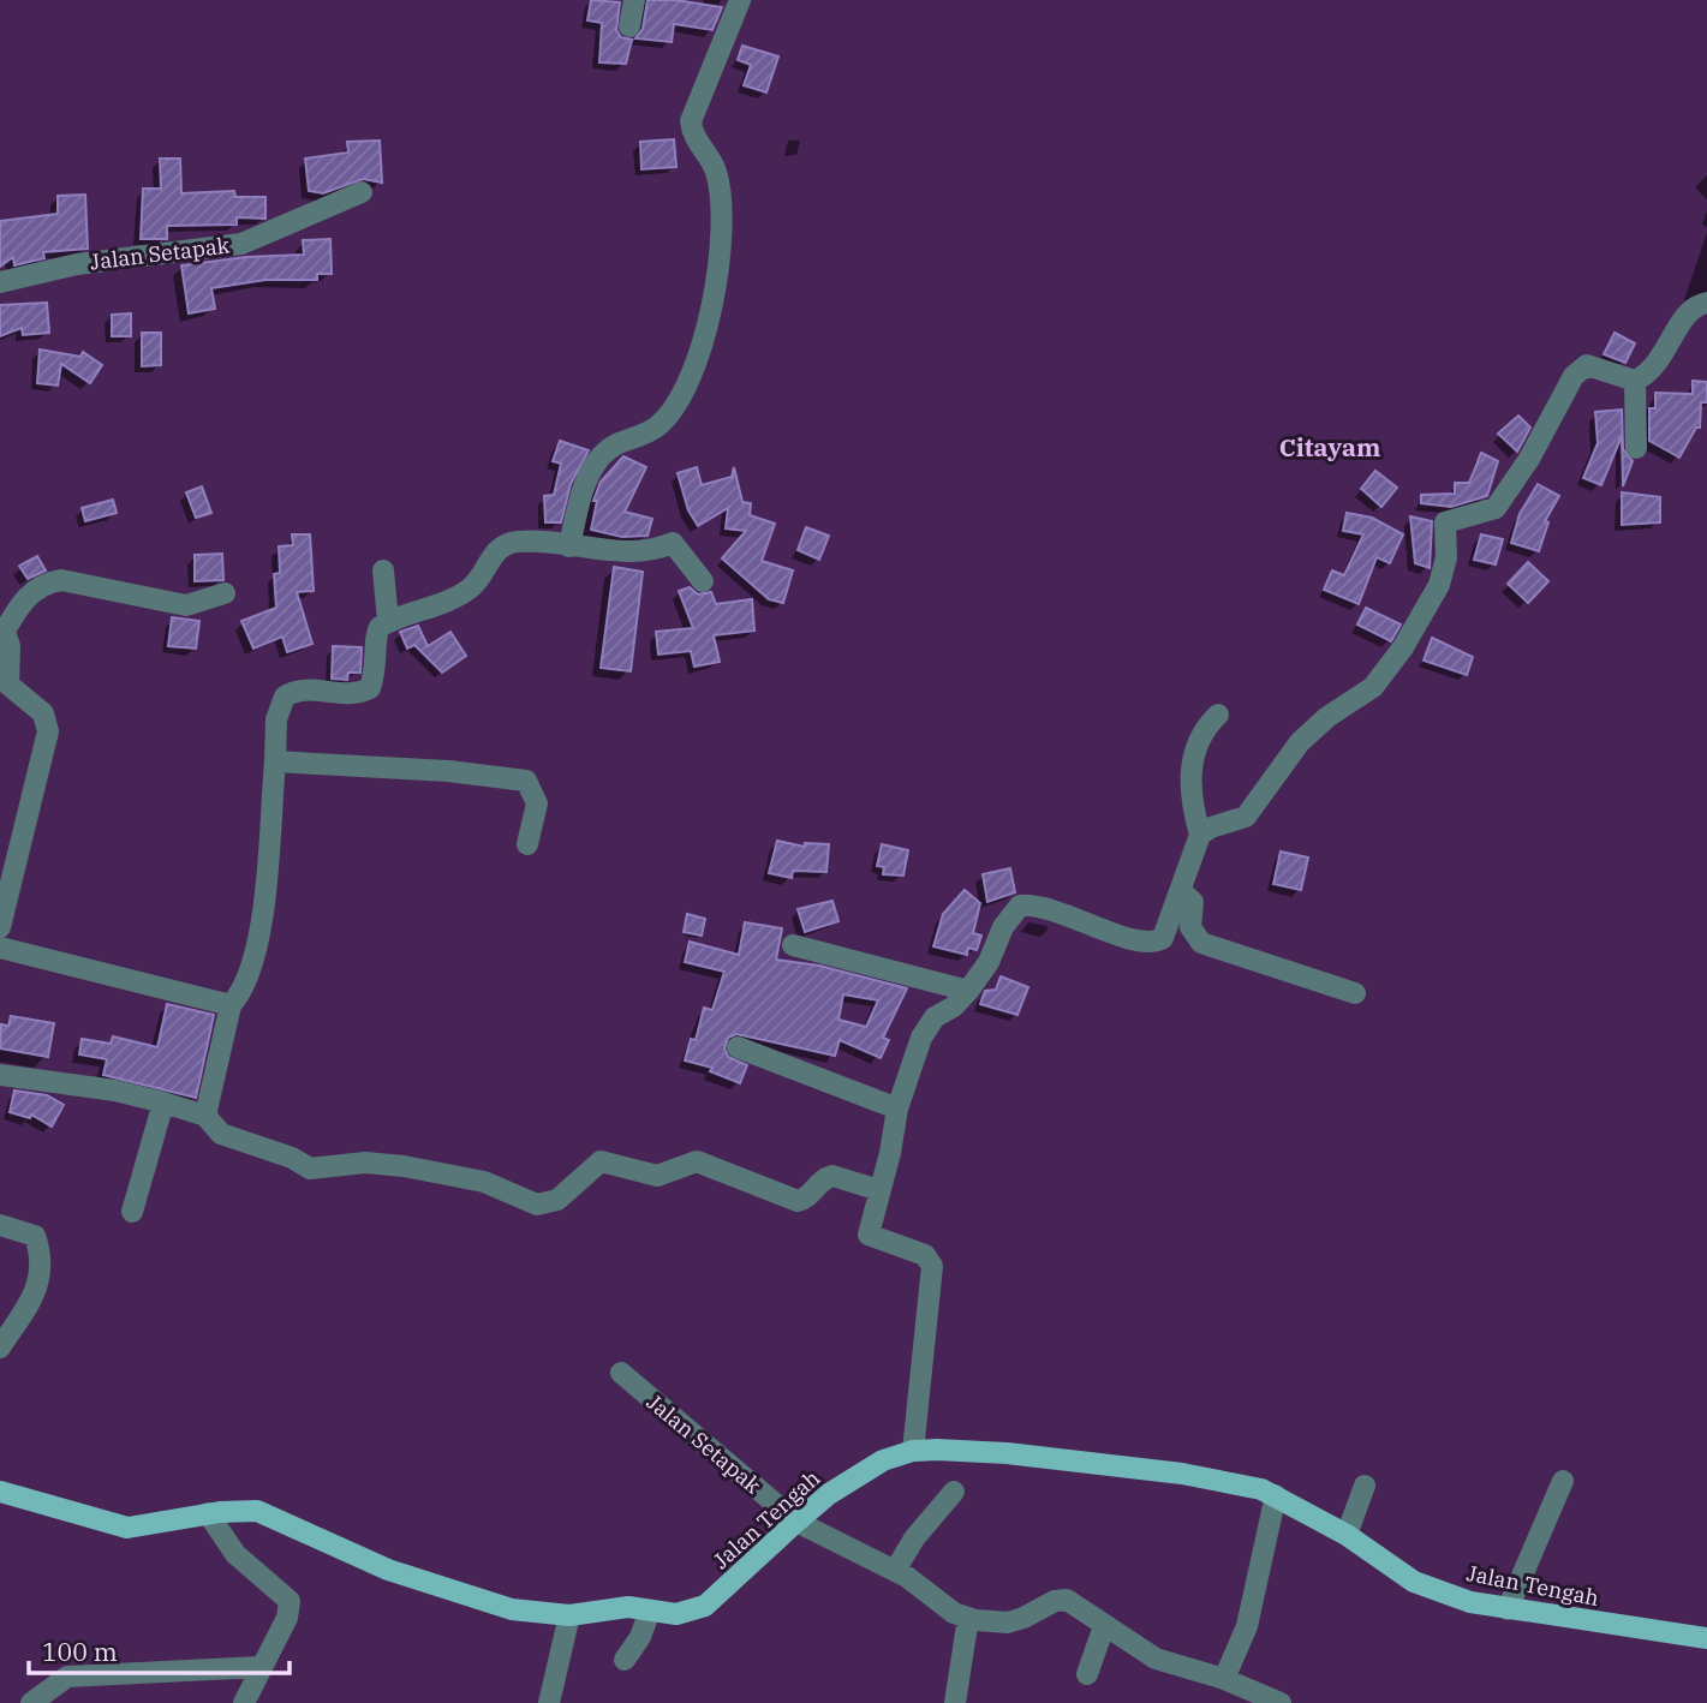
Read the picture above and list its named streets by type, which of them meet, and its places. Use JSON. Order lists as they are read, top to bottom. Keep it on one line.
{"streets":{"main road":["Jalan Tengah"],"street":["Jalan Setapak"]},"crossings":[["Jalan Setapak","Jalan Tengah"]],"districts":["Citayam"],"scale_bar":"100 m"}
